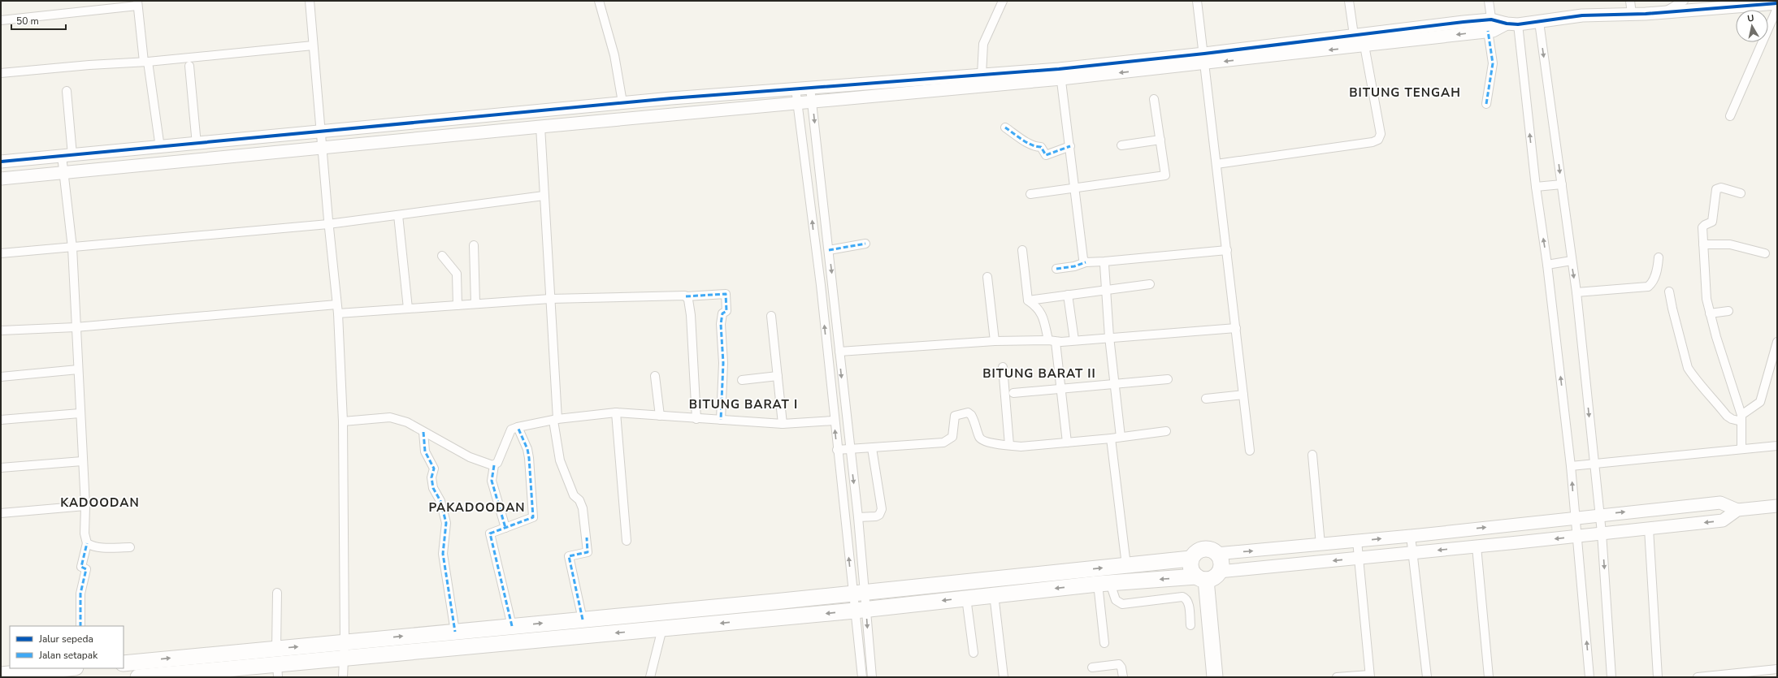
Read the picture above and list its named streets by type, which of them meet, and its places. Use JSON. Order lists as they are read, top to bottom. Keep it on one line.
{"districts":["BITUNG TENGAH","BITUNG BARAT II","BITUNG BARAT I","KADOODAN","PAKADOODAN"],"legend":["Jalur sepeda","Jalan setapak"],"scale_bar":"50 m","north":"top"}
